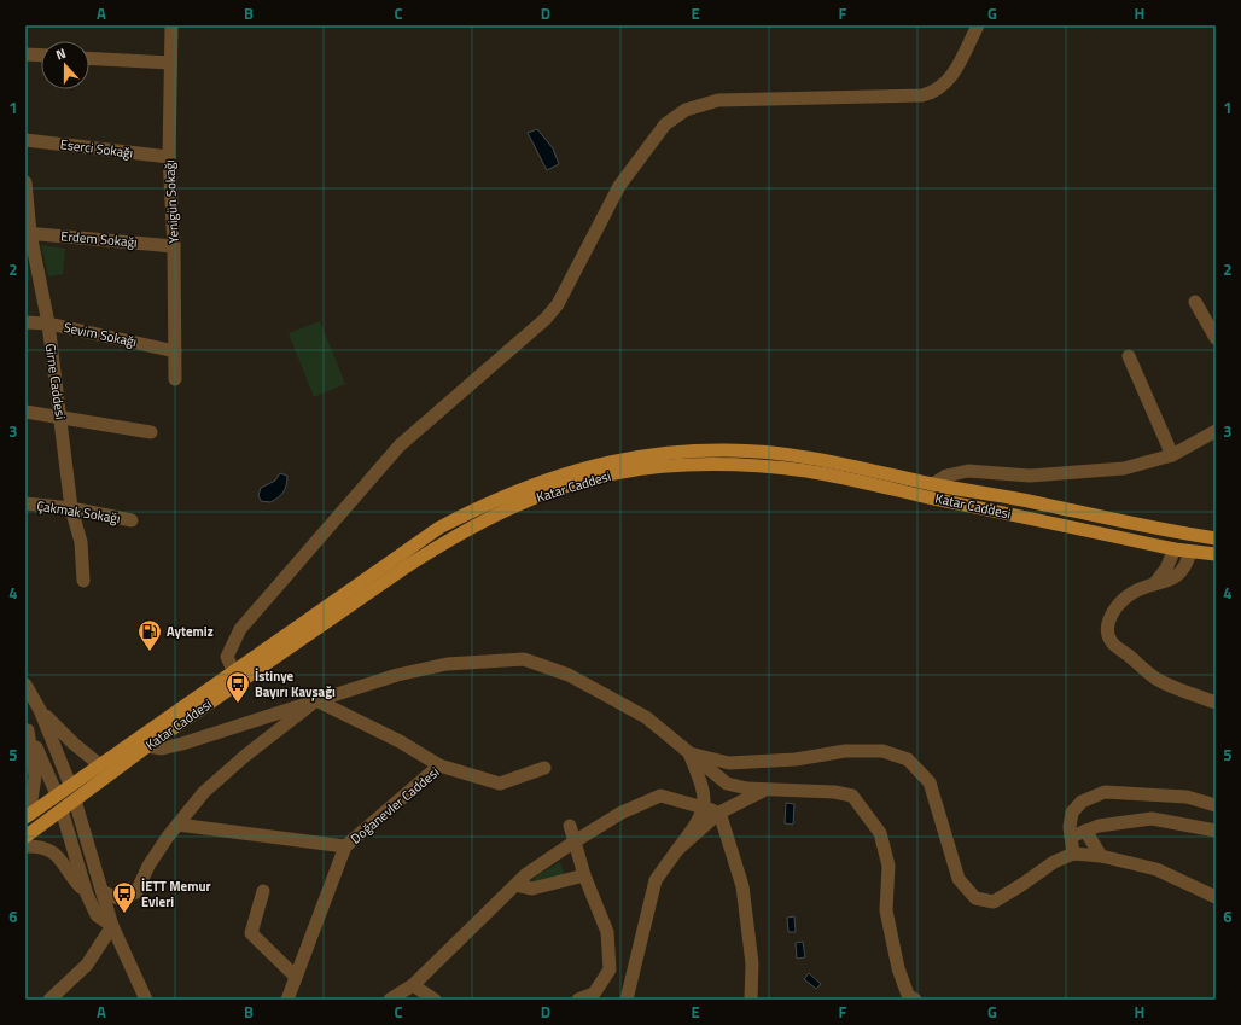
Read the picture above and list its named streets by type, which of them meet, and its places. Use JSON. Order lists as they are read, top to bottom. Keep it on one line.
{"streets":{"main road":["Katar Caddesi"],"street":["Eserci Sokağı","Yenigün Sokağı","Erdem Sokağı","Sevim Sokağı","Girne Caddesi","Çakmak Sokağı","Doğanevler Caddesi"]},"crossings":[["Eserci Sokağı","Yenigün Sokağı"],["Yenigün Sokağı","Erdem Sokağı"],["Yenigün Sokağı","Sevim Sokağı"],["Erdem Sokağı","Girne Caddesi"],["Sevim Sokağı","Girne Caddesi"],["Girne Caddesi","Çakmak Sokağı"]],"places":{"fuel station":["Aytemiz"],"bus stop":["İstinye Bayırı Kavşağı","İETT Memur Evleri"]},"north":"top","grid":{"columns":["A","B","C","D","E","F","G","H"],"rows":["1","2","3","4","5","6"]}}
